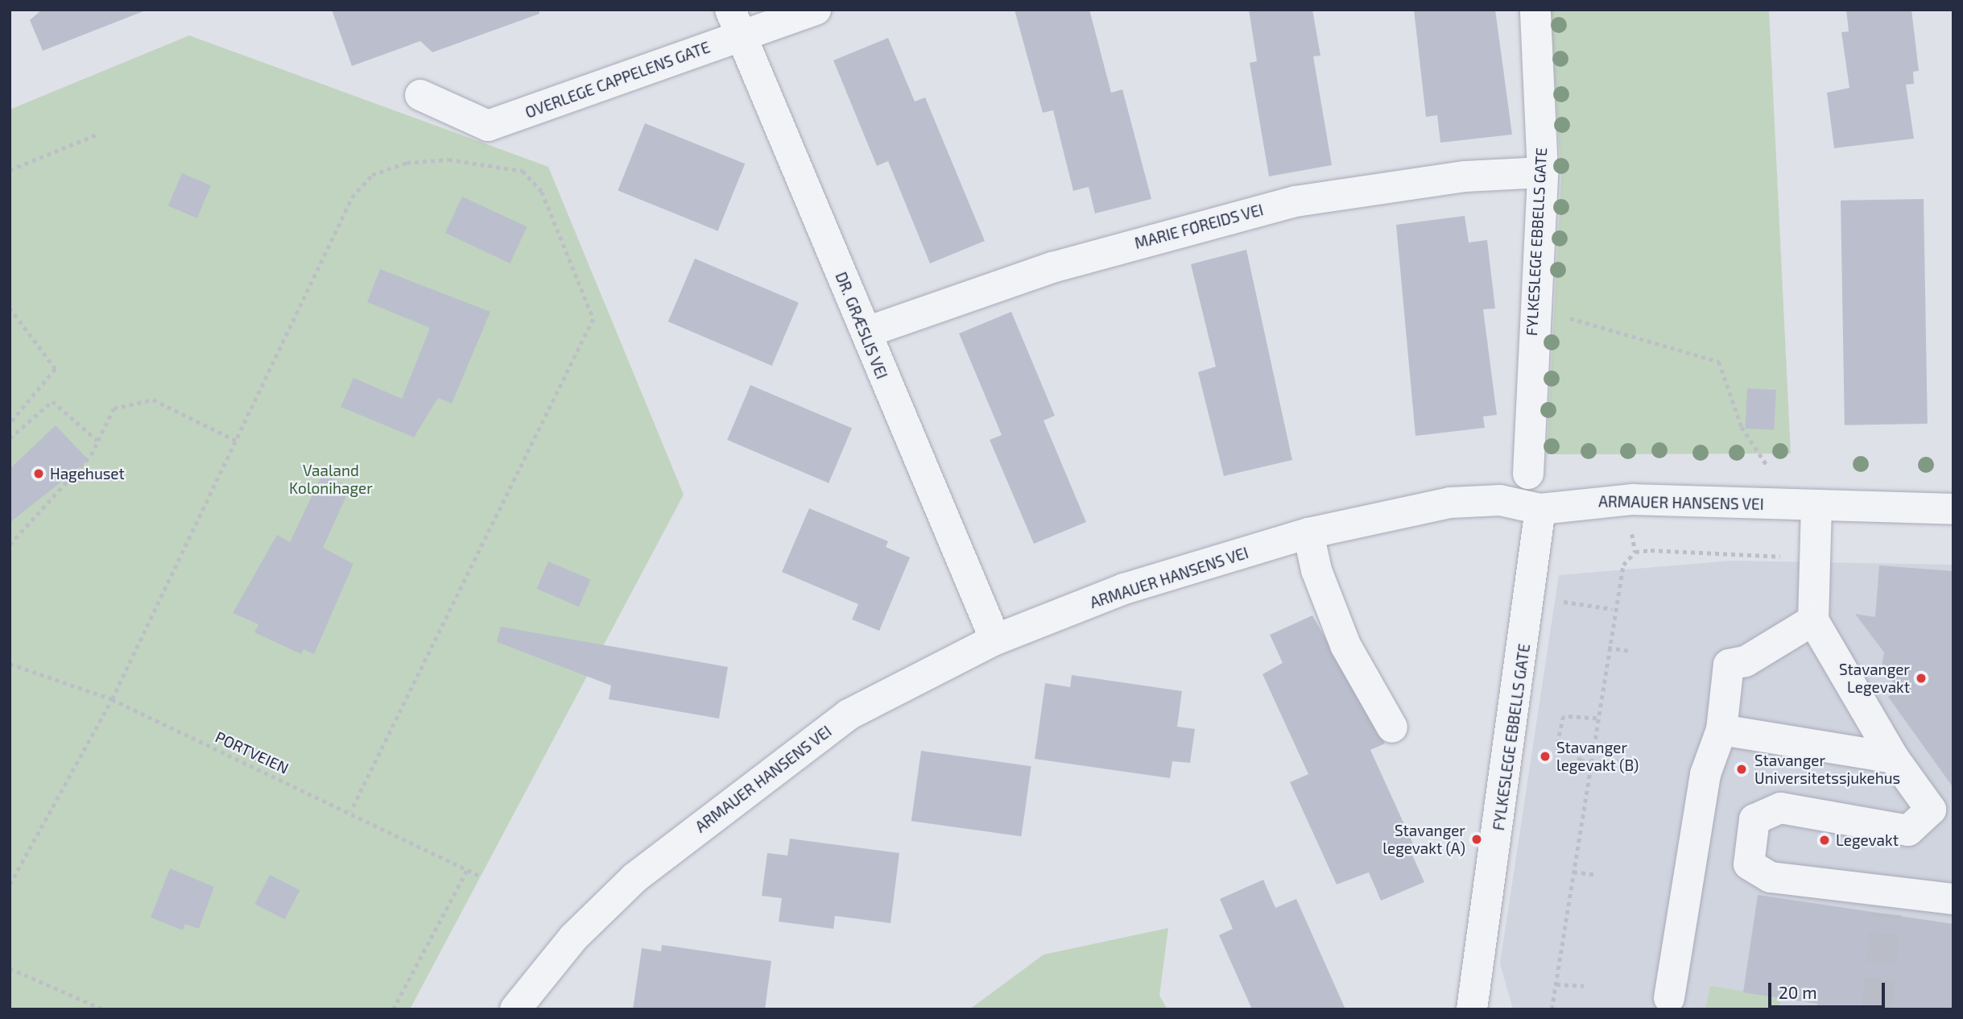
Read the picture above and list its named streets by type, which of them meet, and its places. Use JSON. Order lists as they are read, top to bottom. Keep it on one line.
{"streets":{"street":["OVERLEGE CAPPELENS GATE","MARIE FØREIDS VEI","FYLKESLEGE EBBELLS GATE","DR. GRÆSLIS VEI","ARMAUER HANSENS VEI"],"path":["PORTVEIEN"]},"crossings":[["OVERLEGE CAPPELENS GATE","DR. GRÆSLIS VEI"],["MARIE FØREIDS VEI","FYLKESLEGE EBBELLS GATE"],["MARIE FØREIDS VEI","DR. GRÆSLIS VEI"],["FYLKESLEGE EBBELLS GATE","ARMAUER HANSENS VEI"],["DR. GRÆSLIS VEI","ARMAUER HANSENS VEI"]],"parks":["Vaaland Kolonihager"],"places":["Hagehuset","Stavanger Legevakt","Stavanger legevakt (B)","Stavanger Universitetssjukehus","Stavanger legevakt (A)","Legevakt"],"scale_bar":"20 m"}
